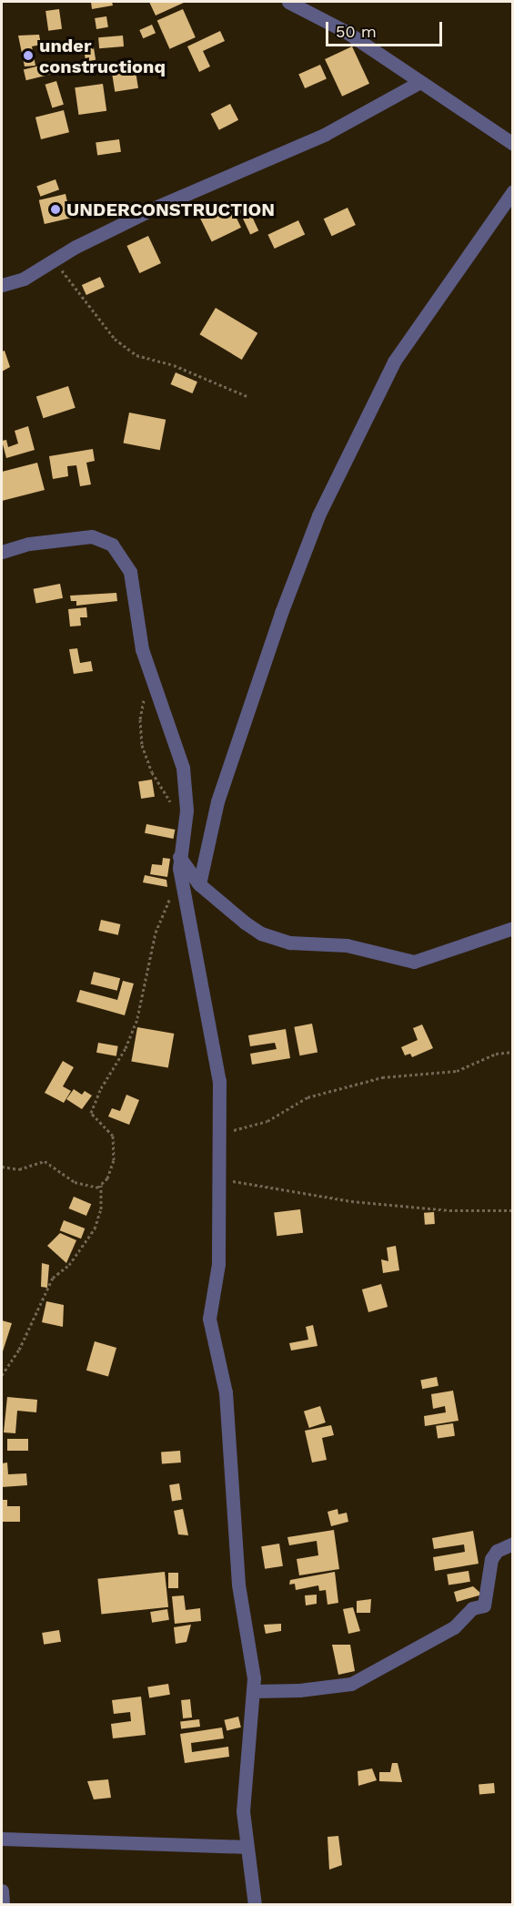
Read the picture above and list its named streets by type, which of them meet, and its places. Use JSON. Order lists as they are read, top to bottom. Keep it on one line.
{"places":["under constructionq","UNDERCONSTRUCTION"],"scale_bar":"50 m"}
